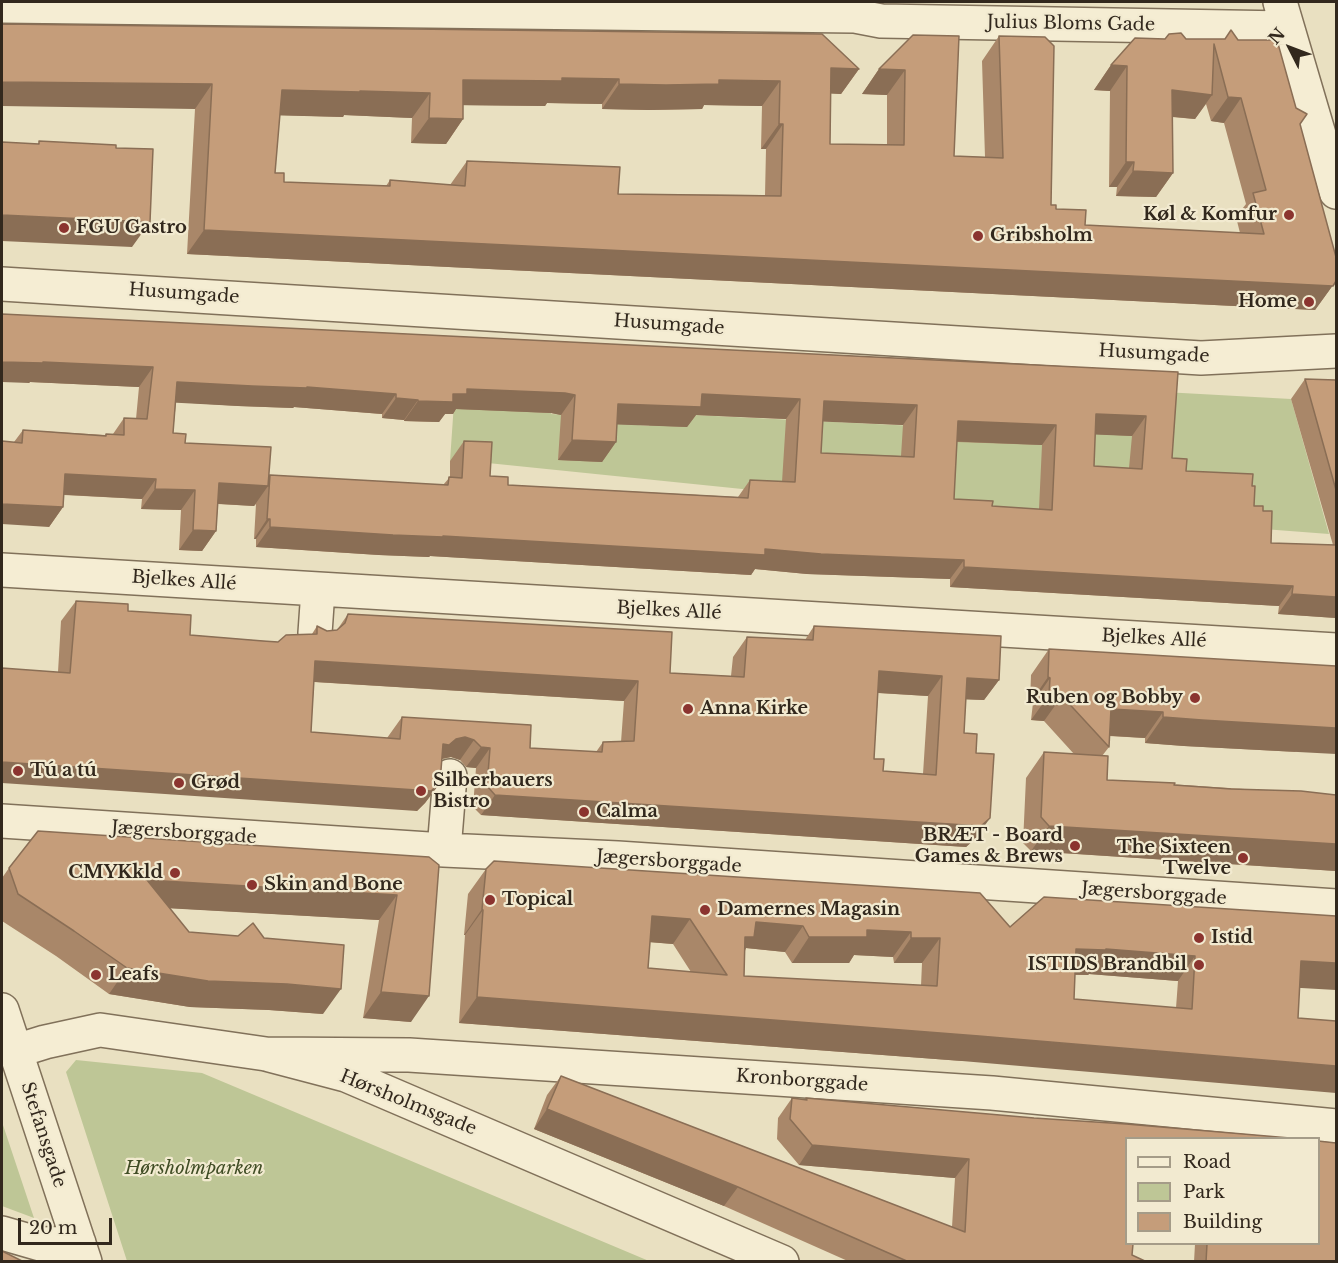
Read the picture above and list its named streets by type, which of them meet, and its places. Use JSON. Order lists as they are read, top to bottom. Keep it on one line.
{"streets":{"street":["Julius Bloms Gade","Husumgade","Bjelkes Allé","Jægersborggade","Kronborggade","Hørsholmsgade","Stefansgade"]},"crossings":[["Kronborggade","Hørsholmsgade"],["Hørsholmsgade","Stefansgade"]],"parks":["Hørsholmparken"],"places":["Køl & Komfur","FGU Gastro","Gribsholm","Home","Ruben og Bobby","Anna Kirke","Tú a tú","Grød","Silberbauers Bistro","Calma","BRÆT - Board Games & Brews","The Sixteen Twelve","CMYKkld","Skin and Bone","Topical","Damernes Magasin","Istid","ISTIDS Brandbil","Leafs"],"legend":["Road","Park","Building"],"scale_bar":"20 m","north":"top left"}
